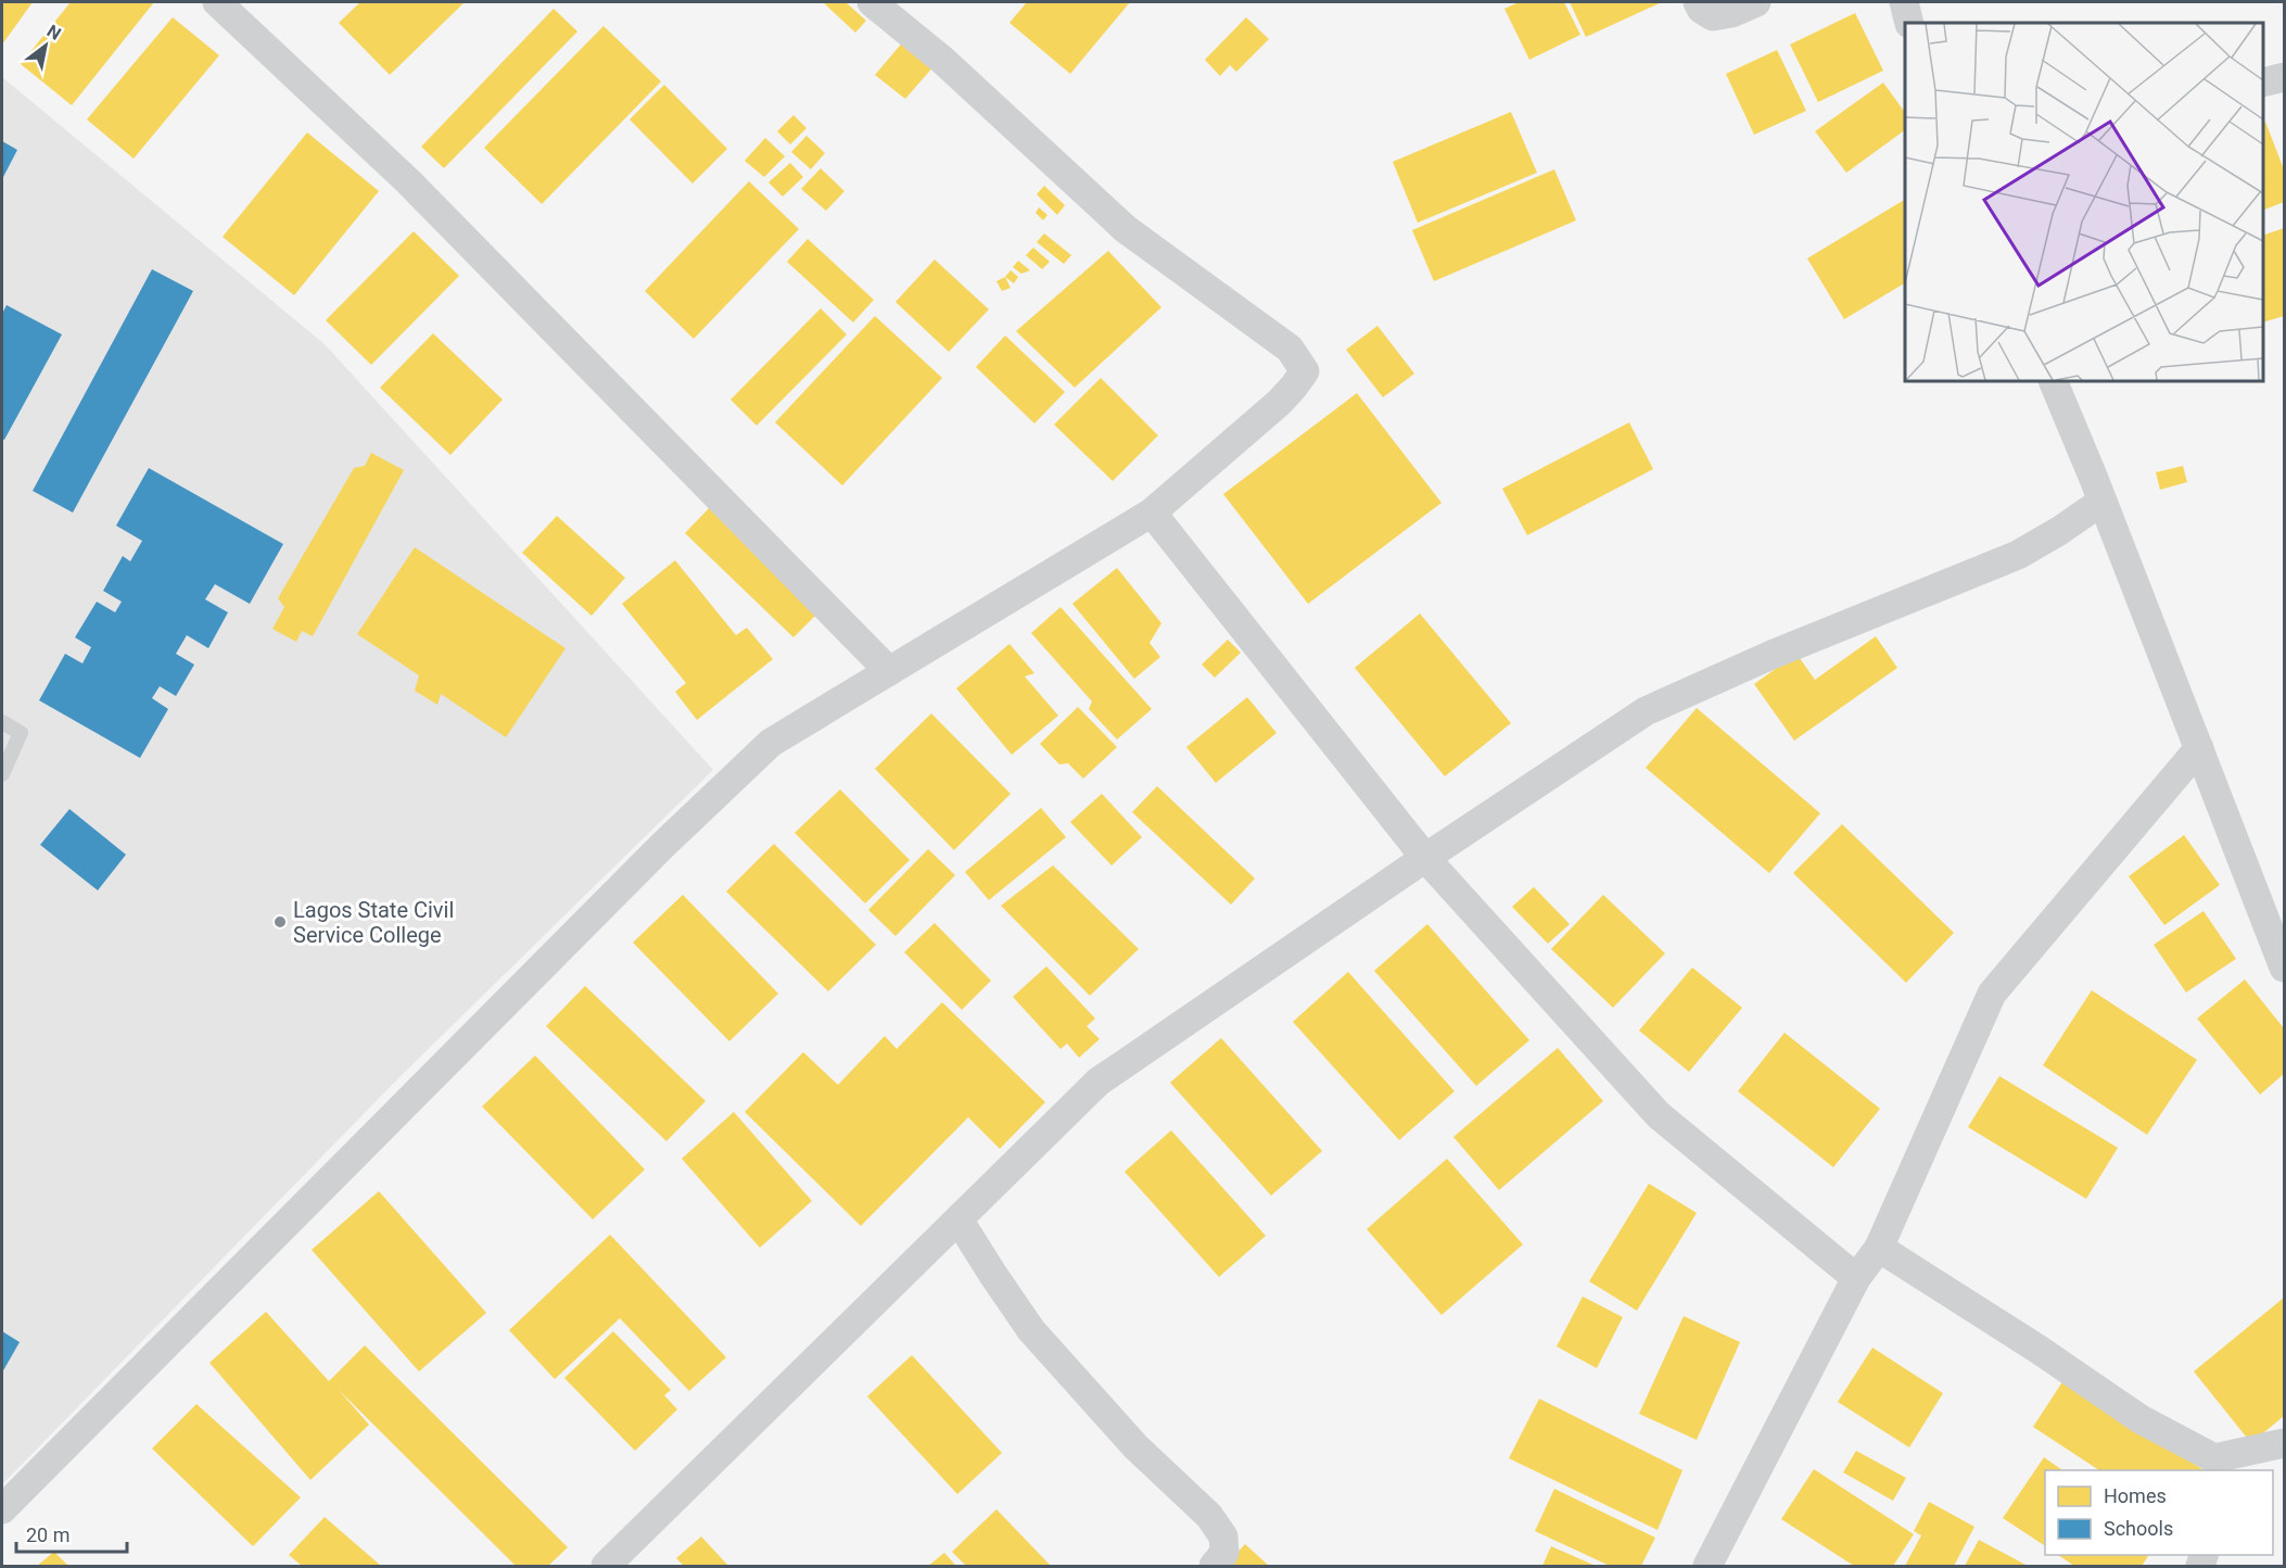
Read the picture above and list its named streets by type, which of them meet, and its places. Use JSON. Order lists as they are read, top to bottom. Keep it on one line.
{"places":["Lagos State Civil Service College"],"legend":["Homes","Schools"],"scale_bar":"20 m","north":"top right"}
